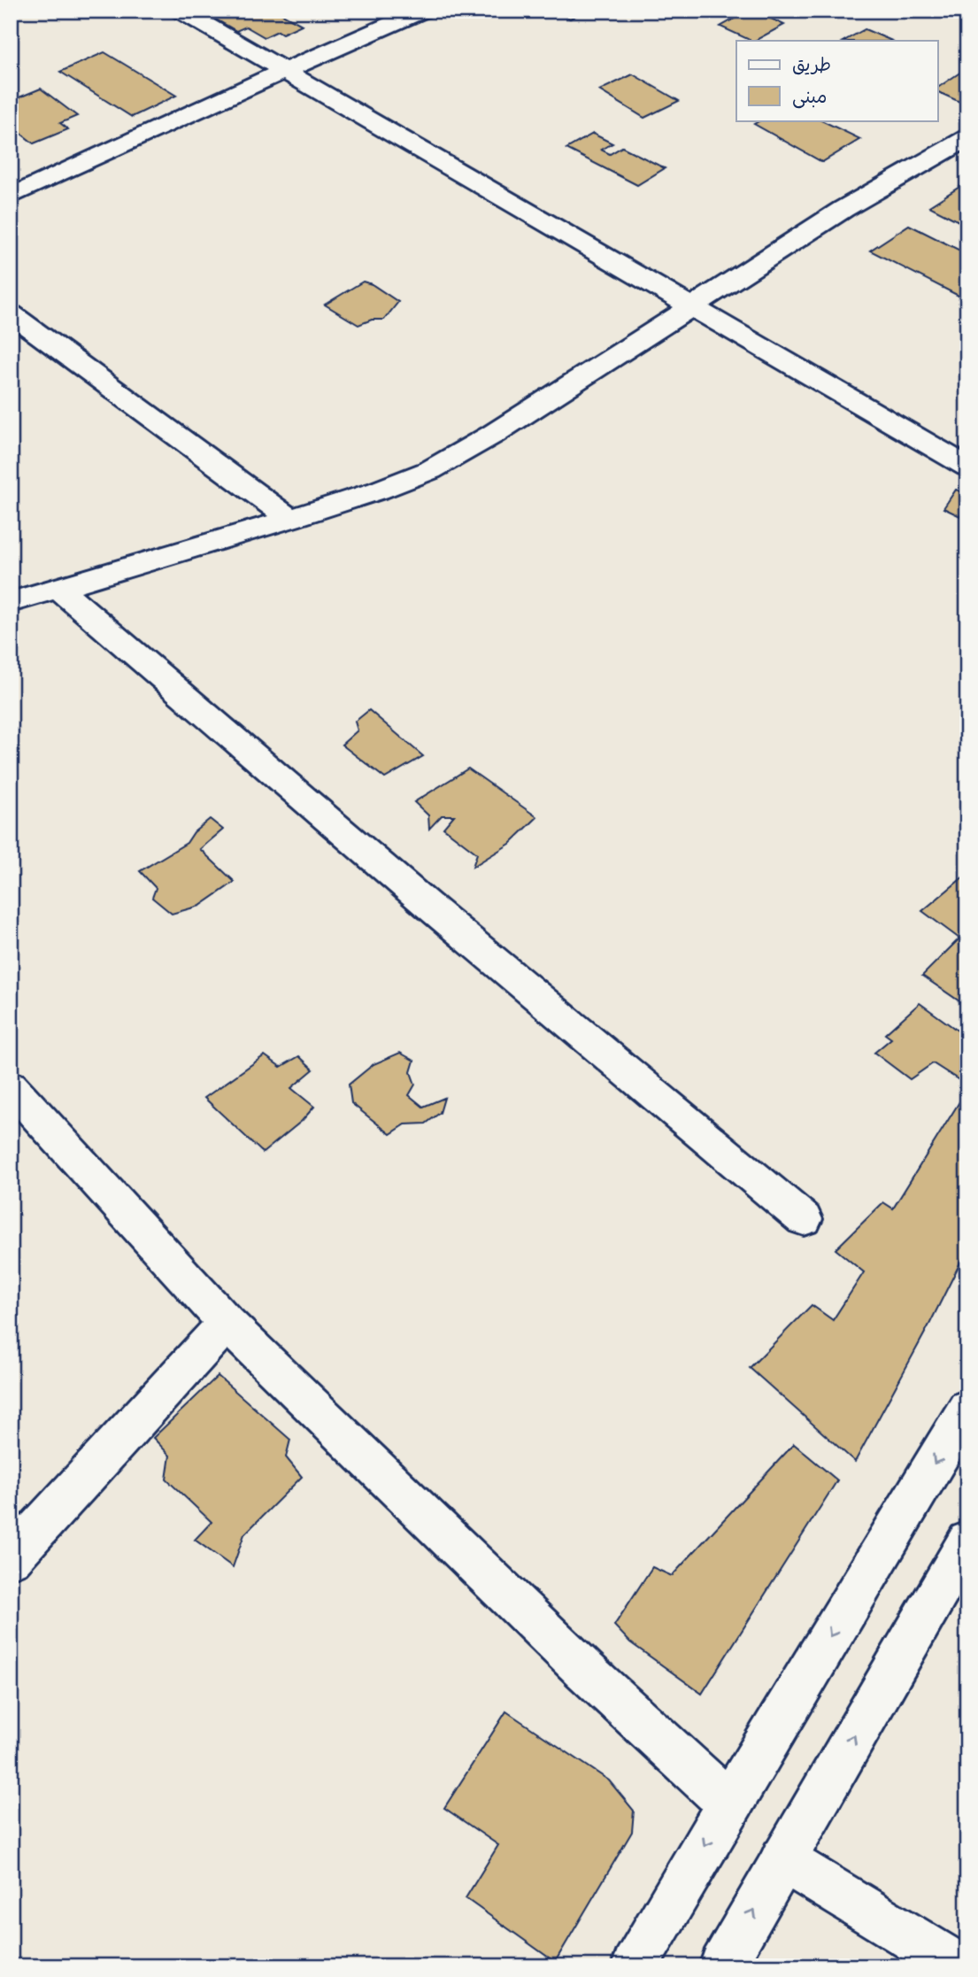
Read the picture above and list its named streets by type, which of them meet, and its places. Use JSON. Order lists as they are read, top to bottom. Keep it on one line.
{"legend":["طريق","مبنى"]}
